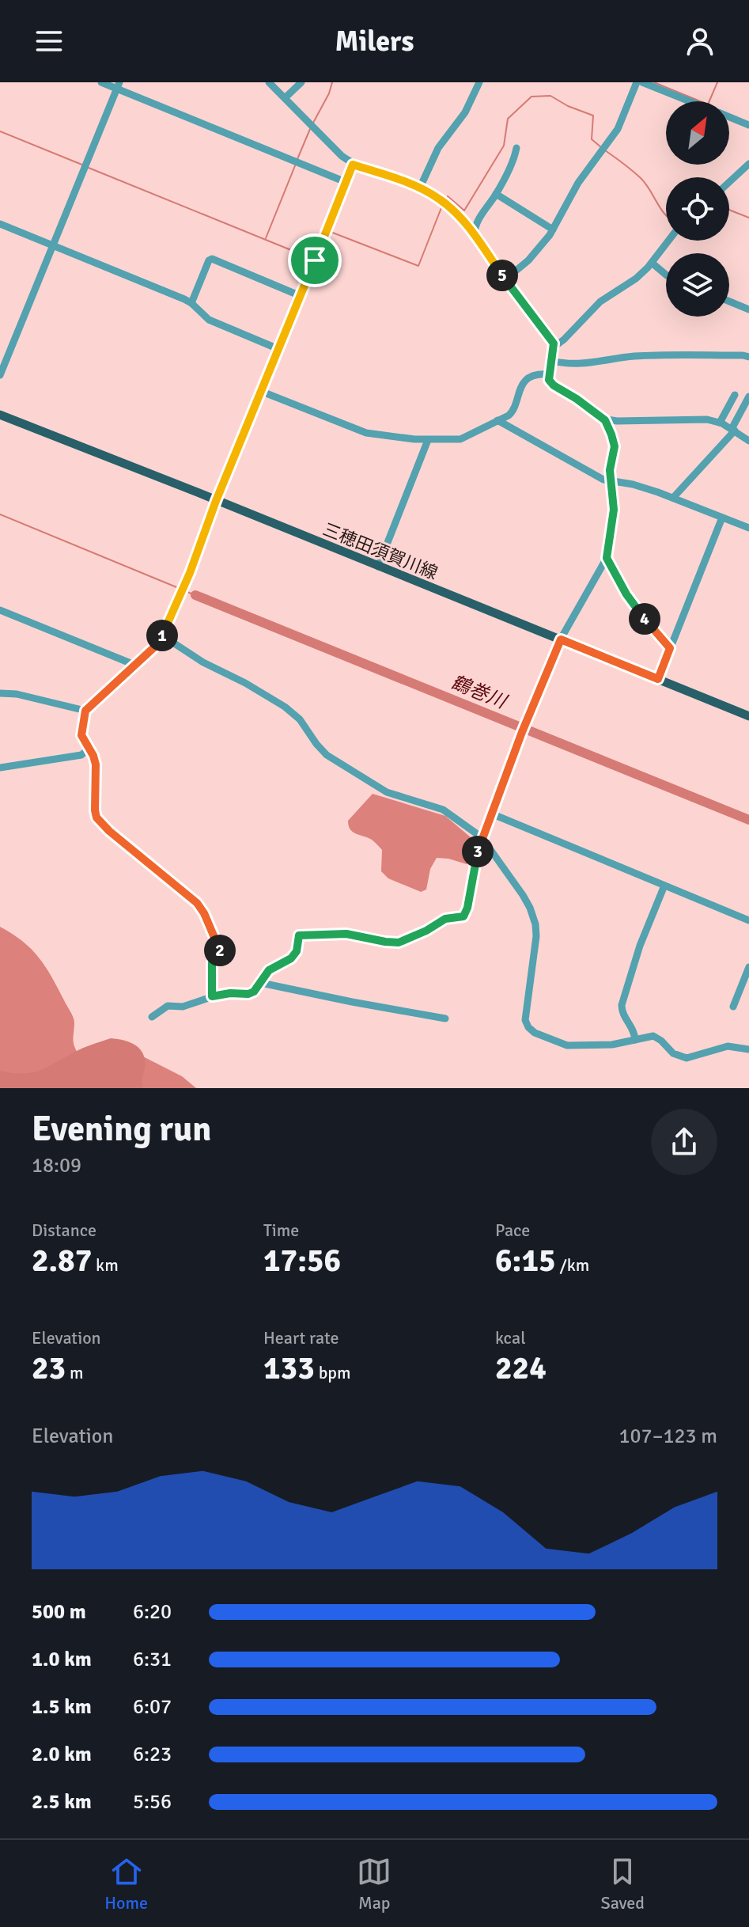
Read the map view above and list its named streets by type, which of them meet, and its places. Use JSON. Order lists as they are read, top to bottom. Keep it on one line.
{"streets":{"main road":["三穂田須賀川線"]},"water":["鶴巻川"],"north":"top right","page":{"header":"Milers","pins":["5","4","1","3","2"],"heading":["Evening run","18:09"],"stats":[["Distance","2.87 km"],["Time","17:56"],["Pace","6:15 /km"],["Elevation","23 m"],["Heart rate","133 bpm"],["kcal","224"]],"chart":["Elevation","107–123 m"],"list":[{"name":"500 m","note":"6:20"},{"name":"1.0 km","note":"6:31"},{"name":"1.5 km","note":"6:07"},{"name":"2.0 km","note":"6:23"},{"name":"2.5 km","note":"5:56"}],"tabs":["Home","Map","Saved"]}}
